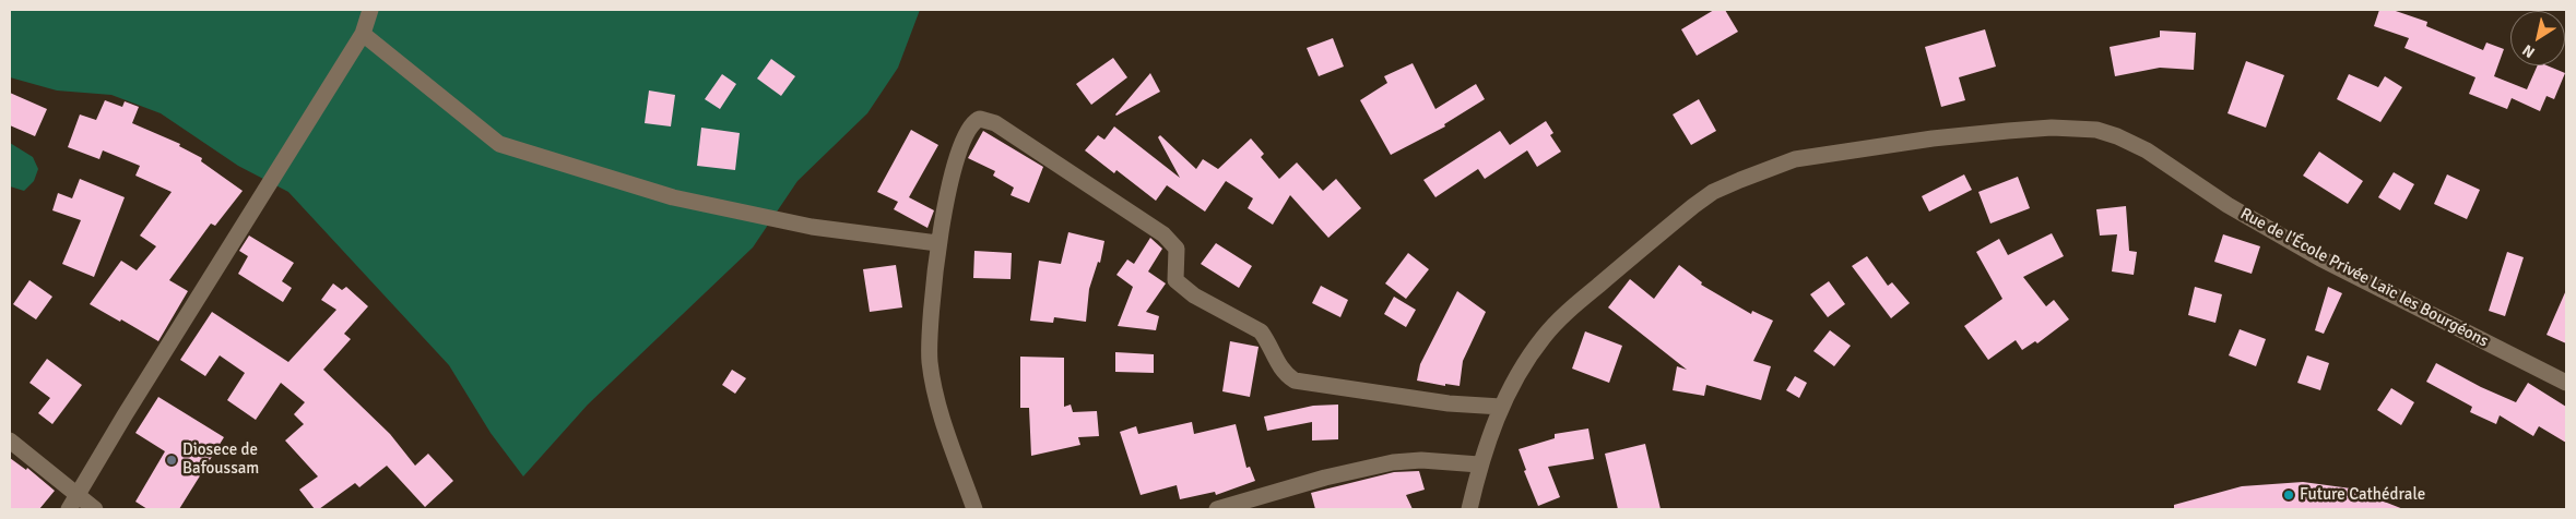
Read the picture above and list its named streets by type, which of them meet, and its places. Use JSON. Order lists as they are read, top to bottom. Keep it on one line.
{"streets":{"street":["Rue de l'École Privée Laïc les Bourgéons"]},"places":["Diosece de Bafoussam","Future Cathédrale"],"north":"bottom left"}
